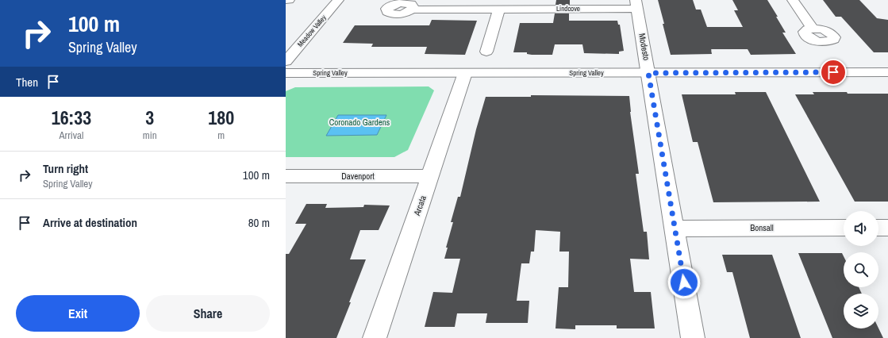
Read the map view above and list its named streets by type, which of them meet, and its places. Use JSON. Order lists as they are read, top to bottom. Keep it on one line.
{"streets":{"street":["Lindcove","Meadow Valley","Modesto","Spring Valley","Davenport","Arcata","Bonsall"]},"crossings":[["Lindcove","Modesto"],["Modesto","Spring Valley"],["Modesto","Bonsall"],["Spring Valley","Arcata"],["Davenport","Arcata"]],"parks":["Coronado Gardens"],"page":{"turn":["100 m","Spring Valley"],"then":"Then","eta":["16:33","Arrival","3","min","180","m"],"list":[{"name":"Turn right","note":"Spring Valley","value":"100 m"},{"name":"Arrive at destination","value":"80 m"}],"buttons":["Exit","Share"]}}
